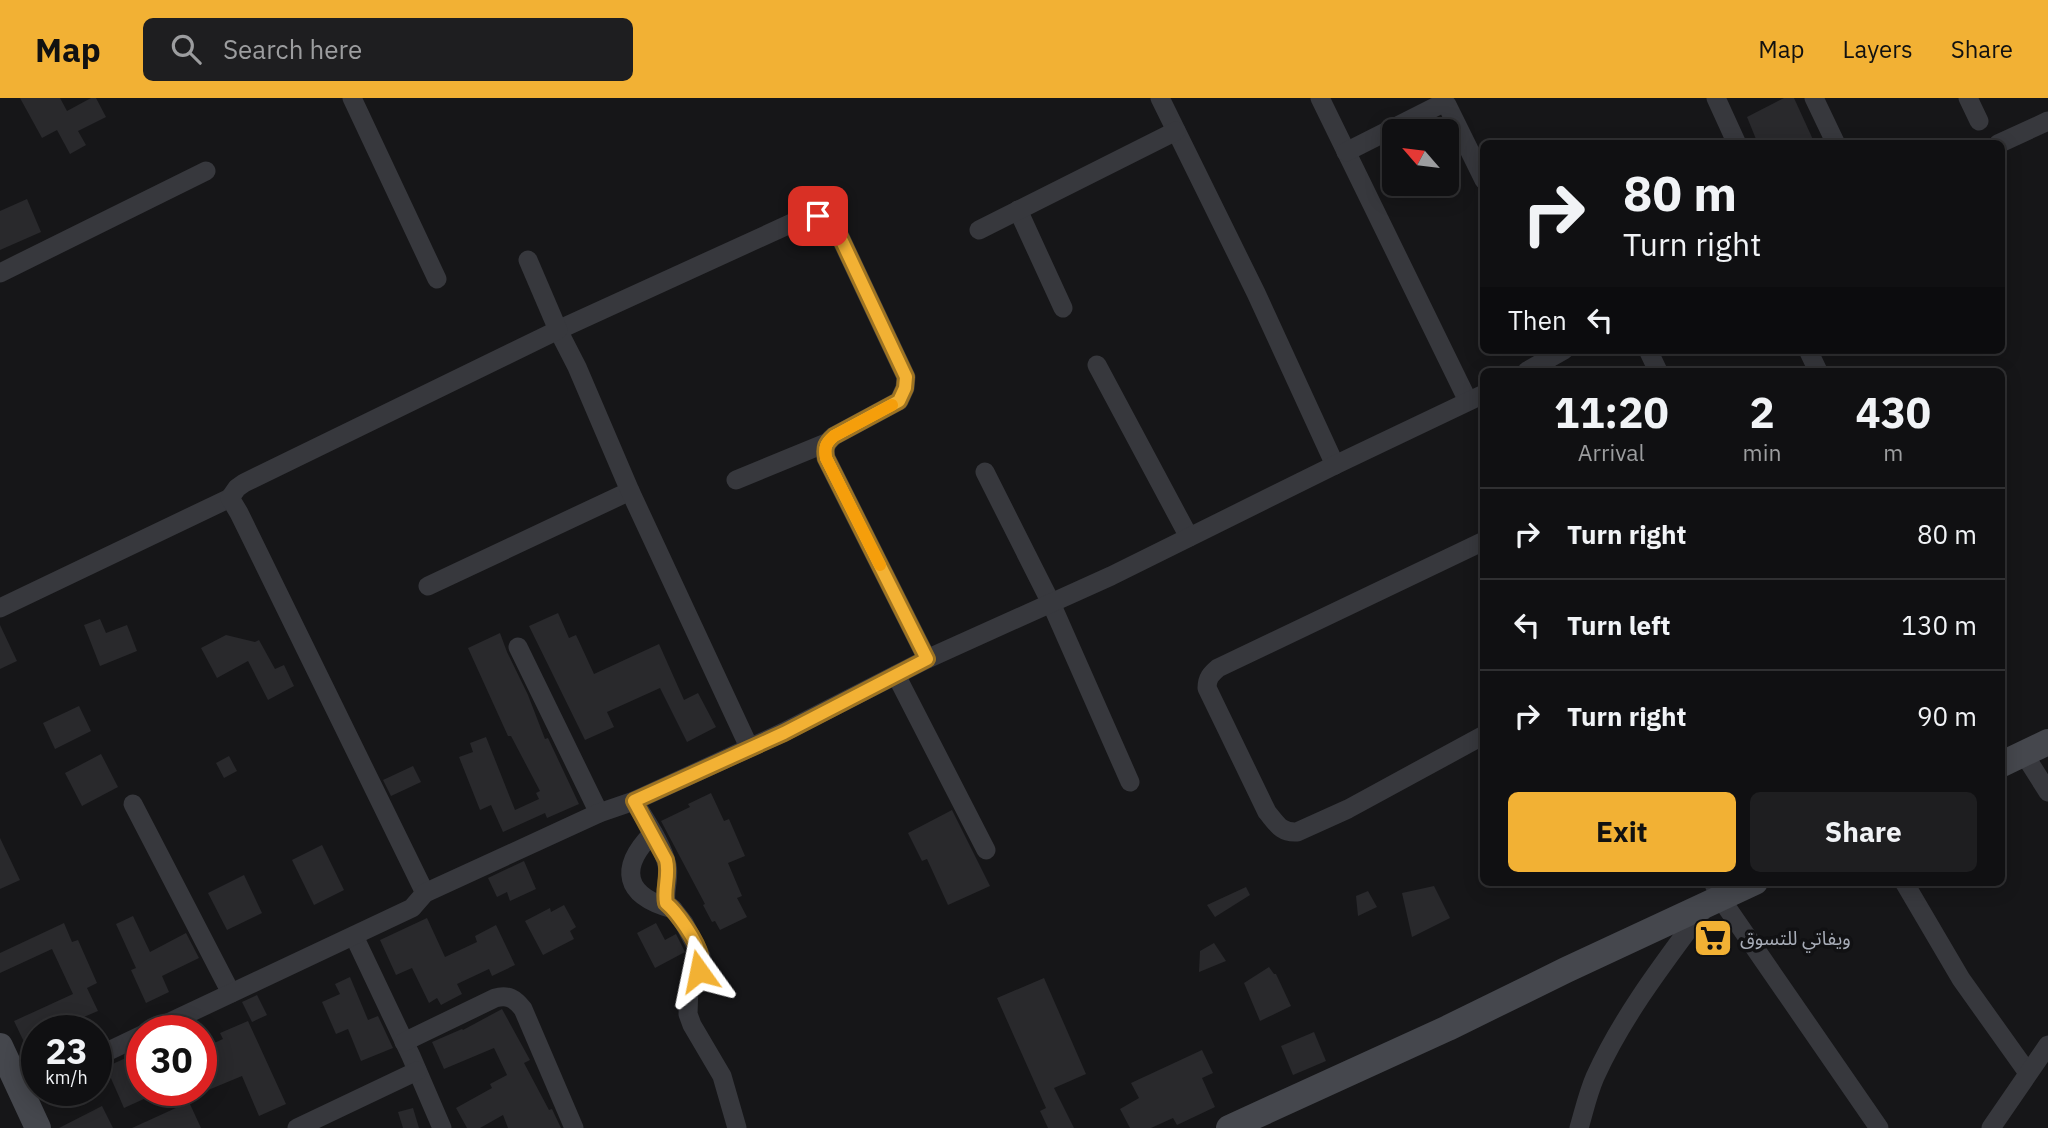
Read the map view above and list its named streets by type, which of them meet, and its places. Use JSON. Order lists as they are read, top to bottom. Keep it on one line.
{"places":{"supermarket":["ويفاتي للتسوق"]},"north":"top left","page":{"header":"Map","search":"Search here","nav":["Map","Layers","Share"],"turn":["80 m","Turn right"],"then":"Then","eta":["11:20","Arrival","2","min","430","m"],"list":[{"name":"Turn right","value":"80 m"},{"name":"Turn left","value":"130 m"},{"name":"Turn right","value":"90 m"}],"buttons":["Exit","Share"],"speed":"23 km/h","limit":"30"}}
